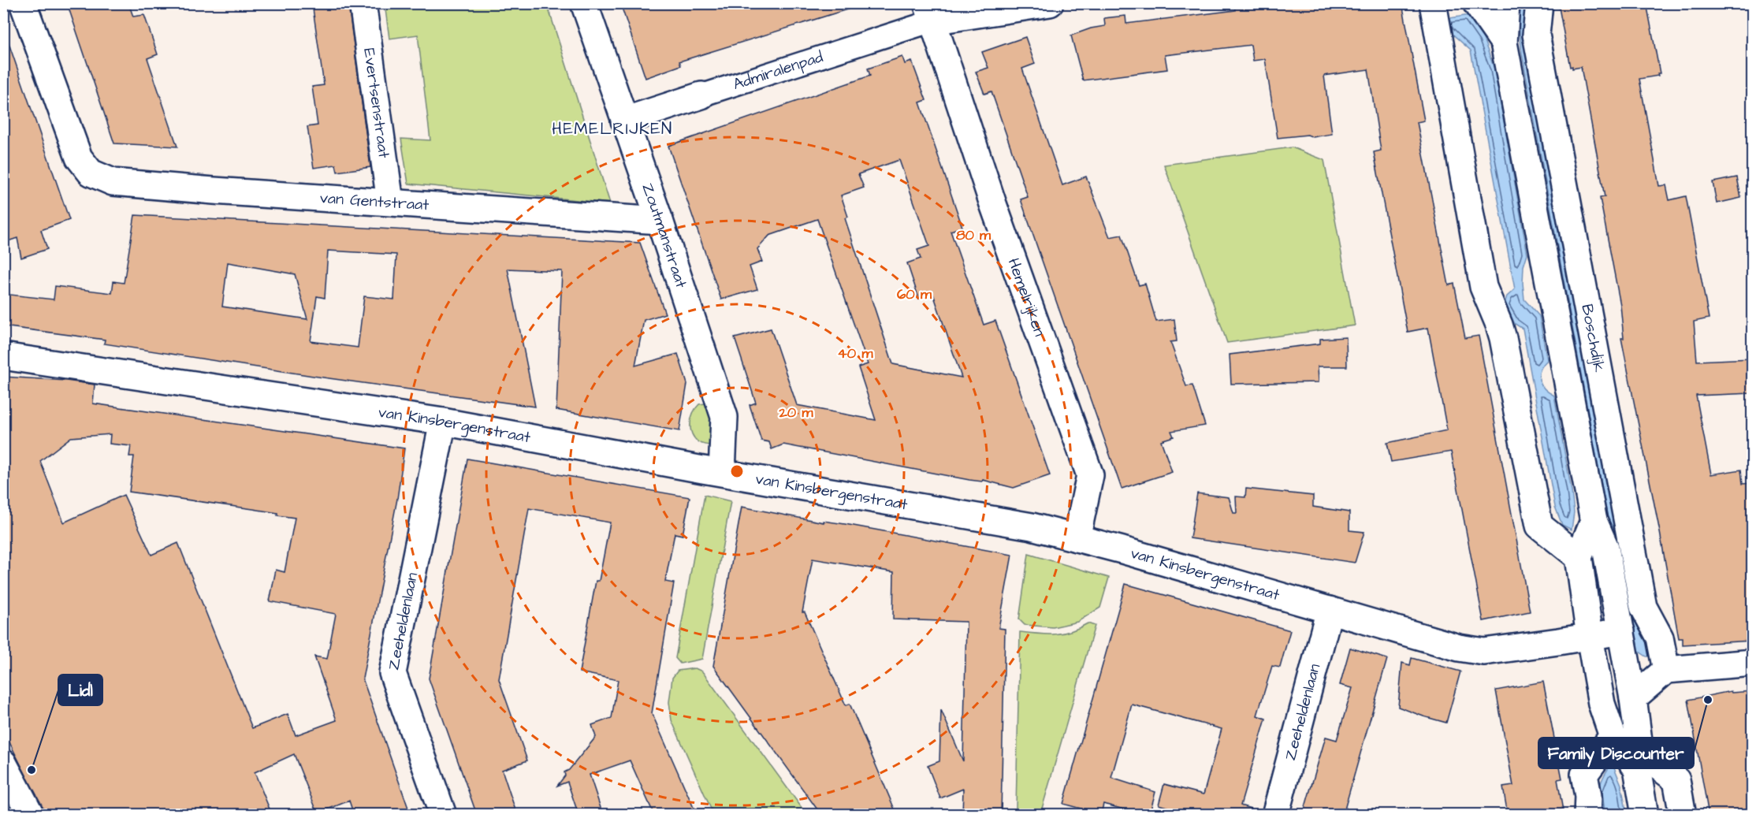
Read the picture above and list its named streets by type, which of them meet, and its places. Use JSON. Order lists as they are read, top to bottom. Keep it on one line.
{"streets":{"street":["Admiralenpad","Evertsenstraat","van Gentstraat","Zoutmanstraat","Hemelrijken","Boschdijk","van Kinsbergenstraat","Zeeheldenlaan"]},"crossings":[["Admiralenpad","Zoutmanstraat"],["Admiralenpad","Hemelrijken"],["Evertsenstraat","van Gentstraat"],["van Gentstraat","Zoutmanstraat"],["Zoutmanstraat","van Kinsbergenstraat"],["Hemelrijken","van Kinsbergenstraat"],["van Kinsbergenstraat","Zeeheldenlaan"]],"districts":["HEMELRIJKEN"],"places":["Family Discounter","Lidl"],"rings":["80 m","60 m","40 m","20 m"]}
